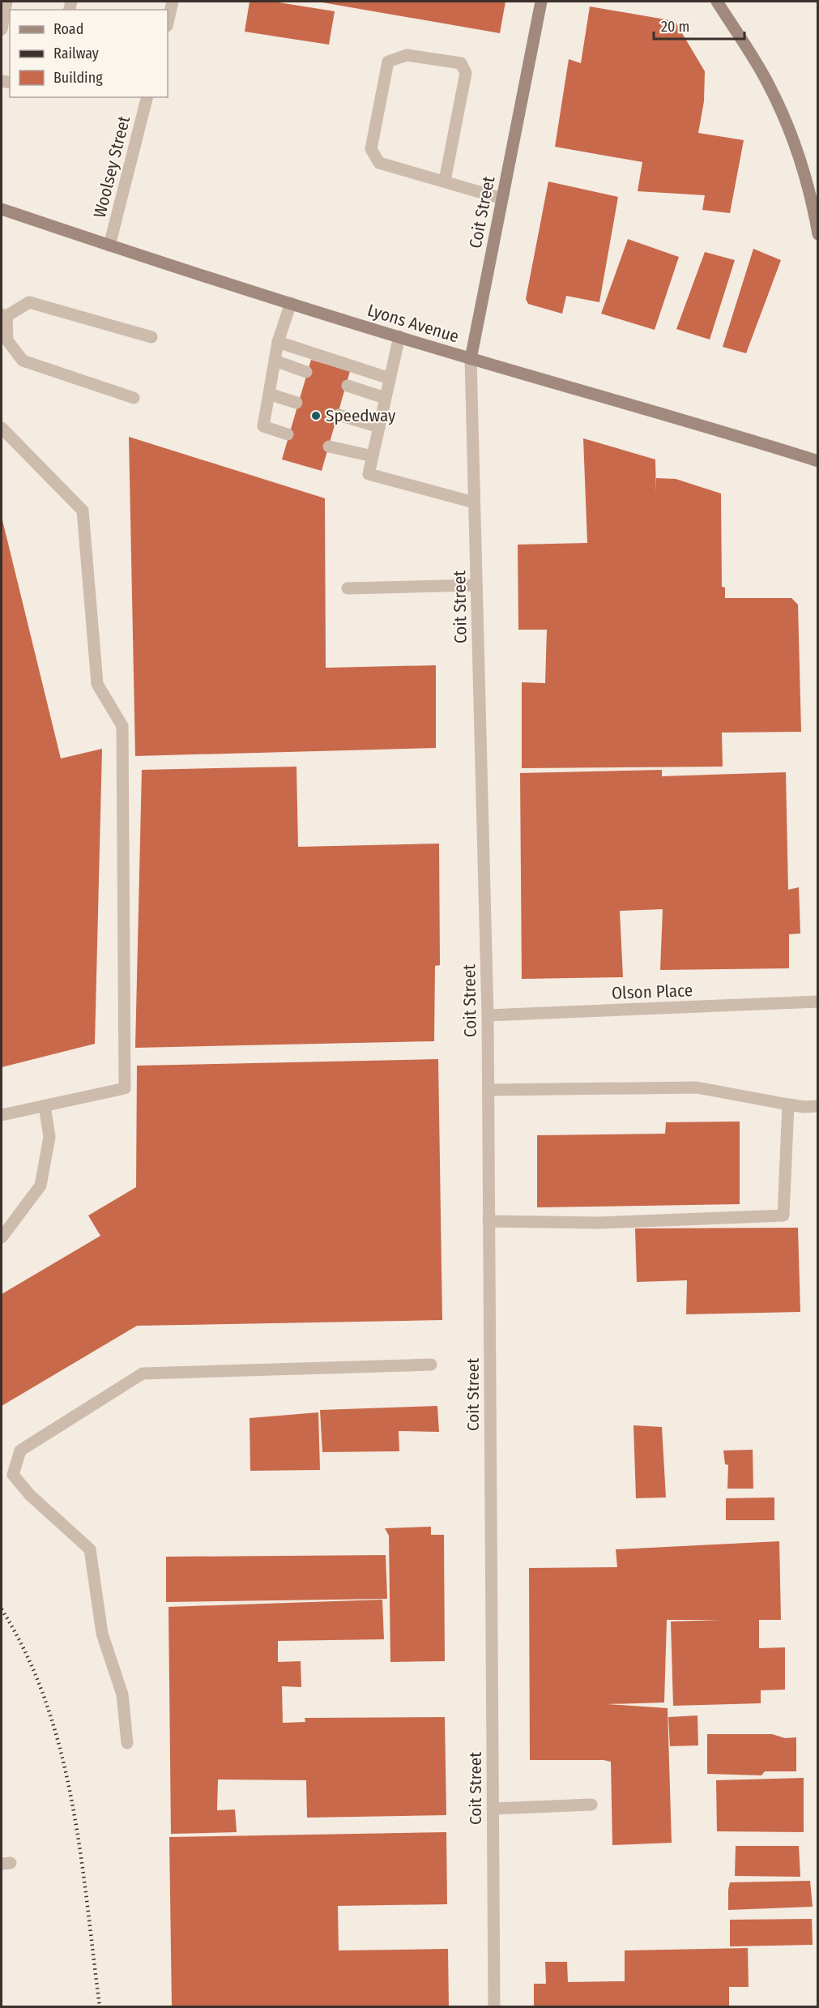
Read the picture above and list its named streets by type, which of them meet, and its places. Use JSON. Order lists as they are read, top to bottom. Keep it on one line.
{"streets":{"main road":["Coit Street","Lyons Avenue"],"street":["Woolsey Street","Olson Place"]},"crossings":[["Woolsey Street","Lyons Avenue"],["Coit Street","Lyons Avenue"],["Coit Street","Olson Place"]],"places":["Speedway"],"legend":["Road","Railway","Building"],"scale_bar":"20 m"}
